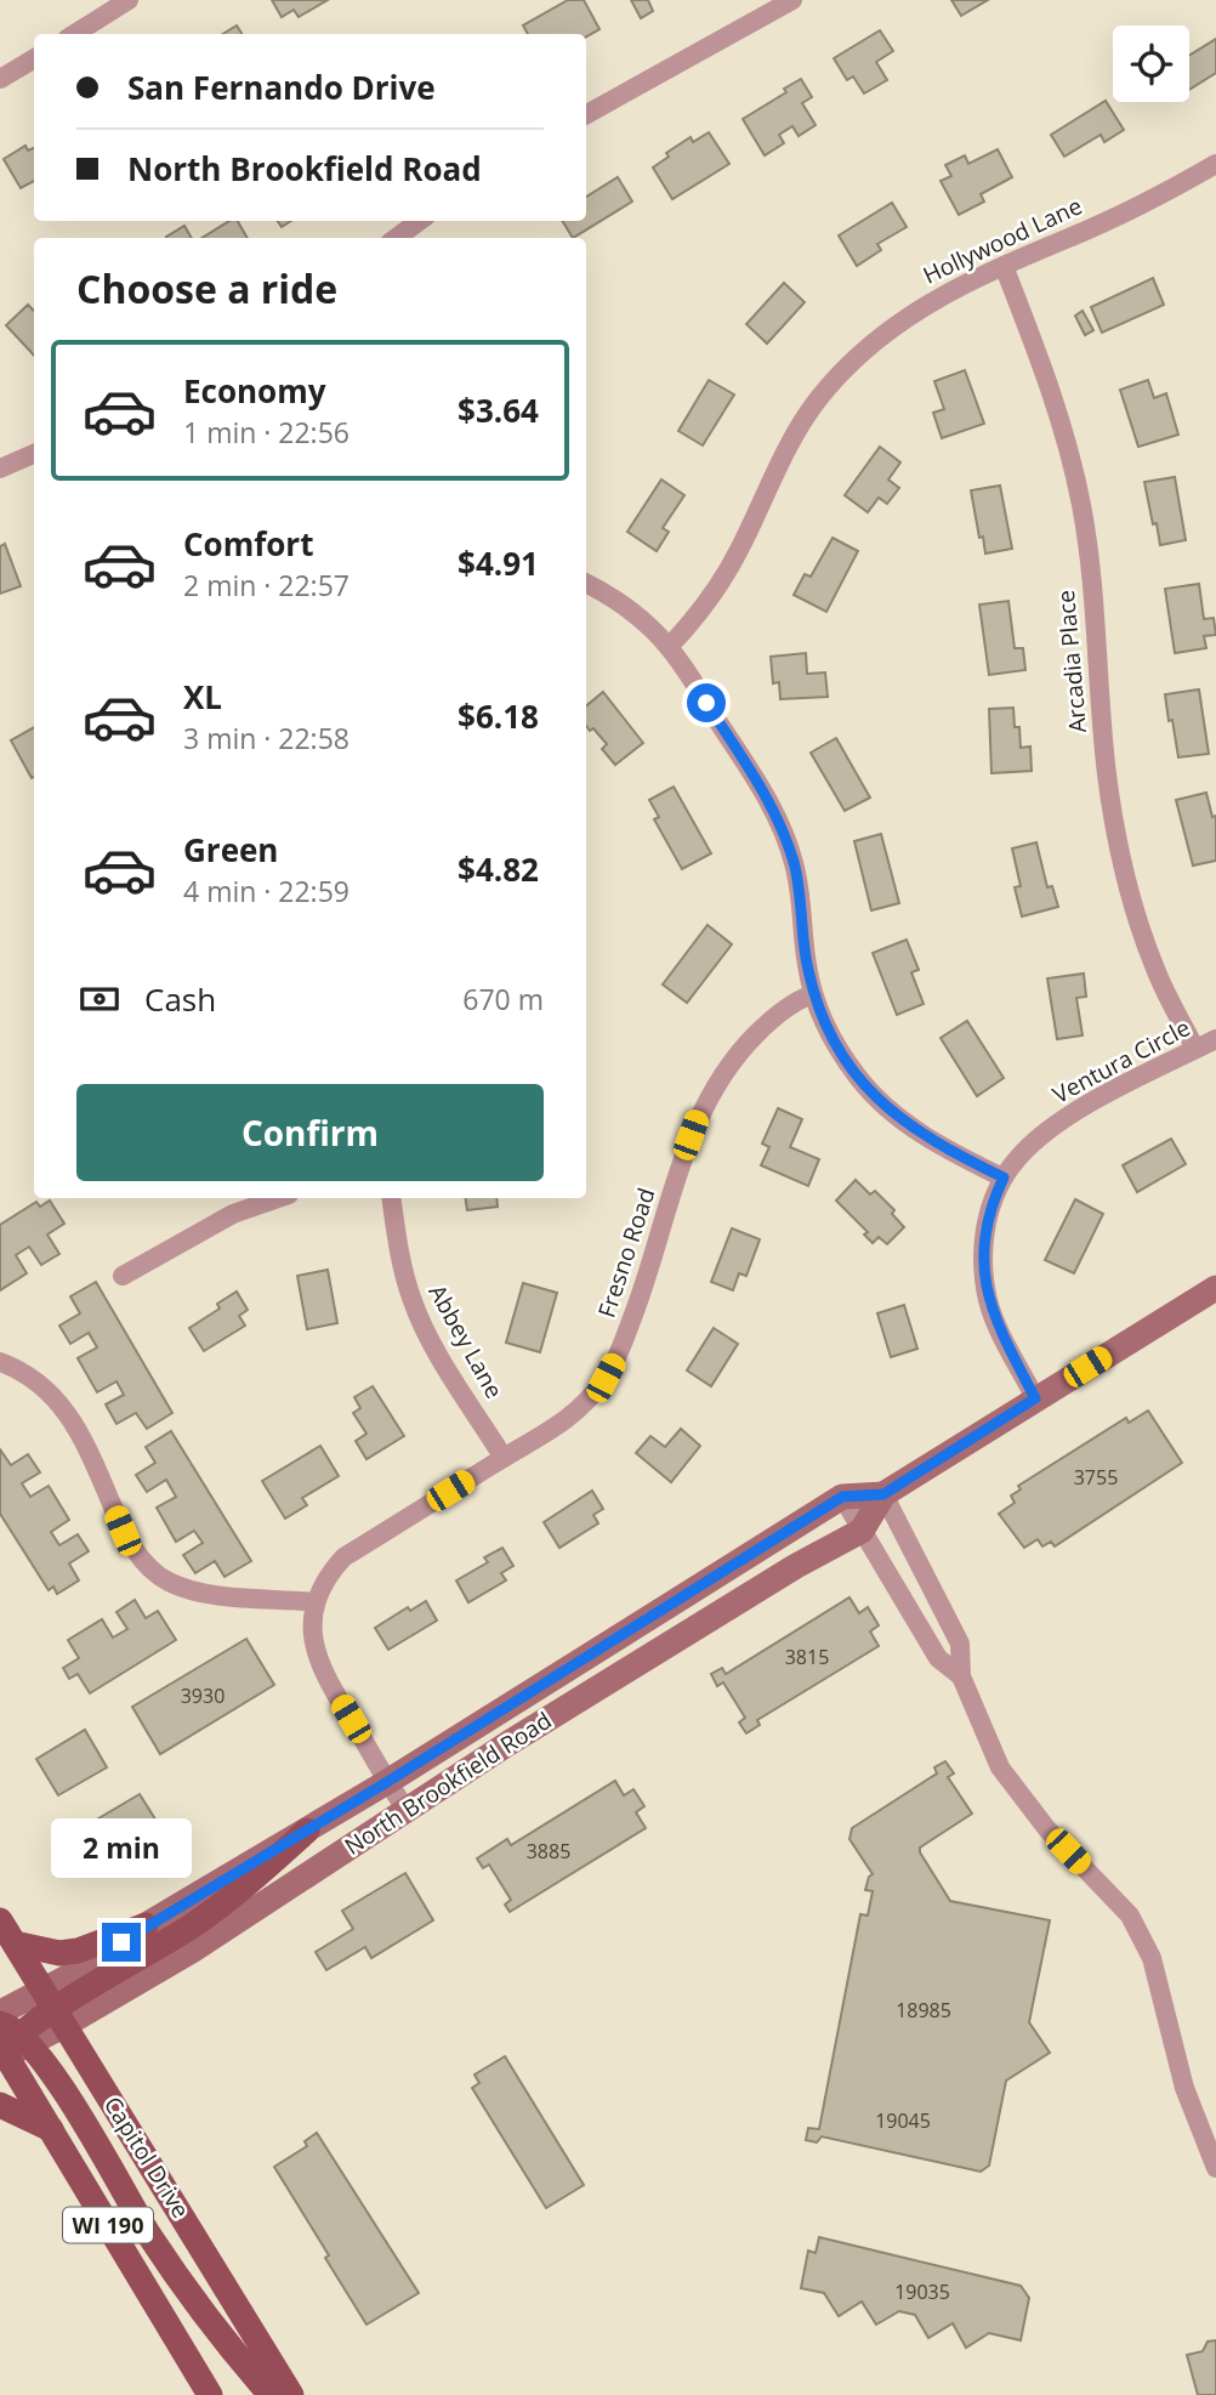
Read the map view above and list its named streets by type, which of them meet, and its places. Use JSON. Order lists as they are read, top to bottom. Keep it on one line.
{"streets":{"main road":["Capitol Drive","WI 190"],"street":["Hollywood Lane","Arcadia Place","Ventura Circle","Fresno Road","Abbey Lane","North Brookfield Road"]},"crossings":[["Hollywood Lane","Arcadia Place"],["Arcadia Place","Ventura Circle"],["Ventura Circle","North Brookfield Road"],["Fresno Road","Abbey Lane"],["Fresno Road","North Brookfield Road"],["North Brookfield Road","Capitol Drive"],["North Brookfield Road","WI 190"]],"house_numbers":["3755","3815","3930","3885","18985","19045","19035"],"page":{"banner":["San Fernando Drive","North Brookfield Road"],"heading":"Choose a ride","list":[{"name":"Economy","note":"1 min · 22:56","value":"$3.64"},{"name":"Comfort","note":"2 min · 22:57","value":"$4.91"},{"name":"XL","note":"3 min · 22:58","value":"$6.18"},{"name":"Green","note":"4 min · 22:59","value":"$4.82"}],"pay":["Cash","670 m"],"buttons":"Confirm","bubble":"2 min"}}
